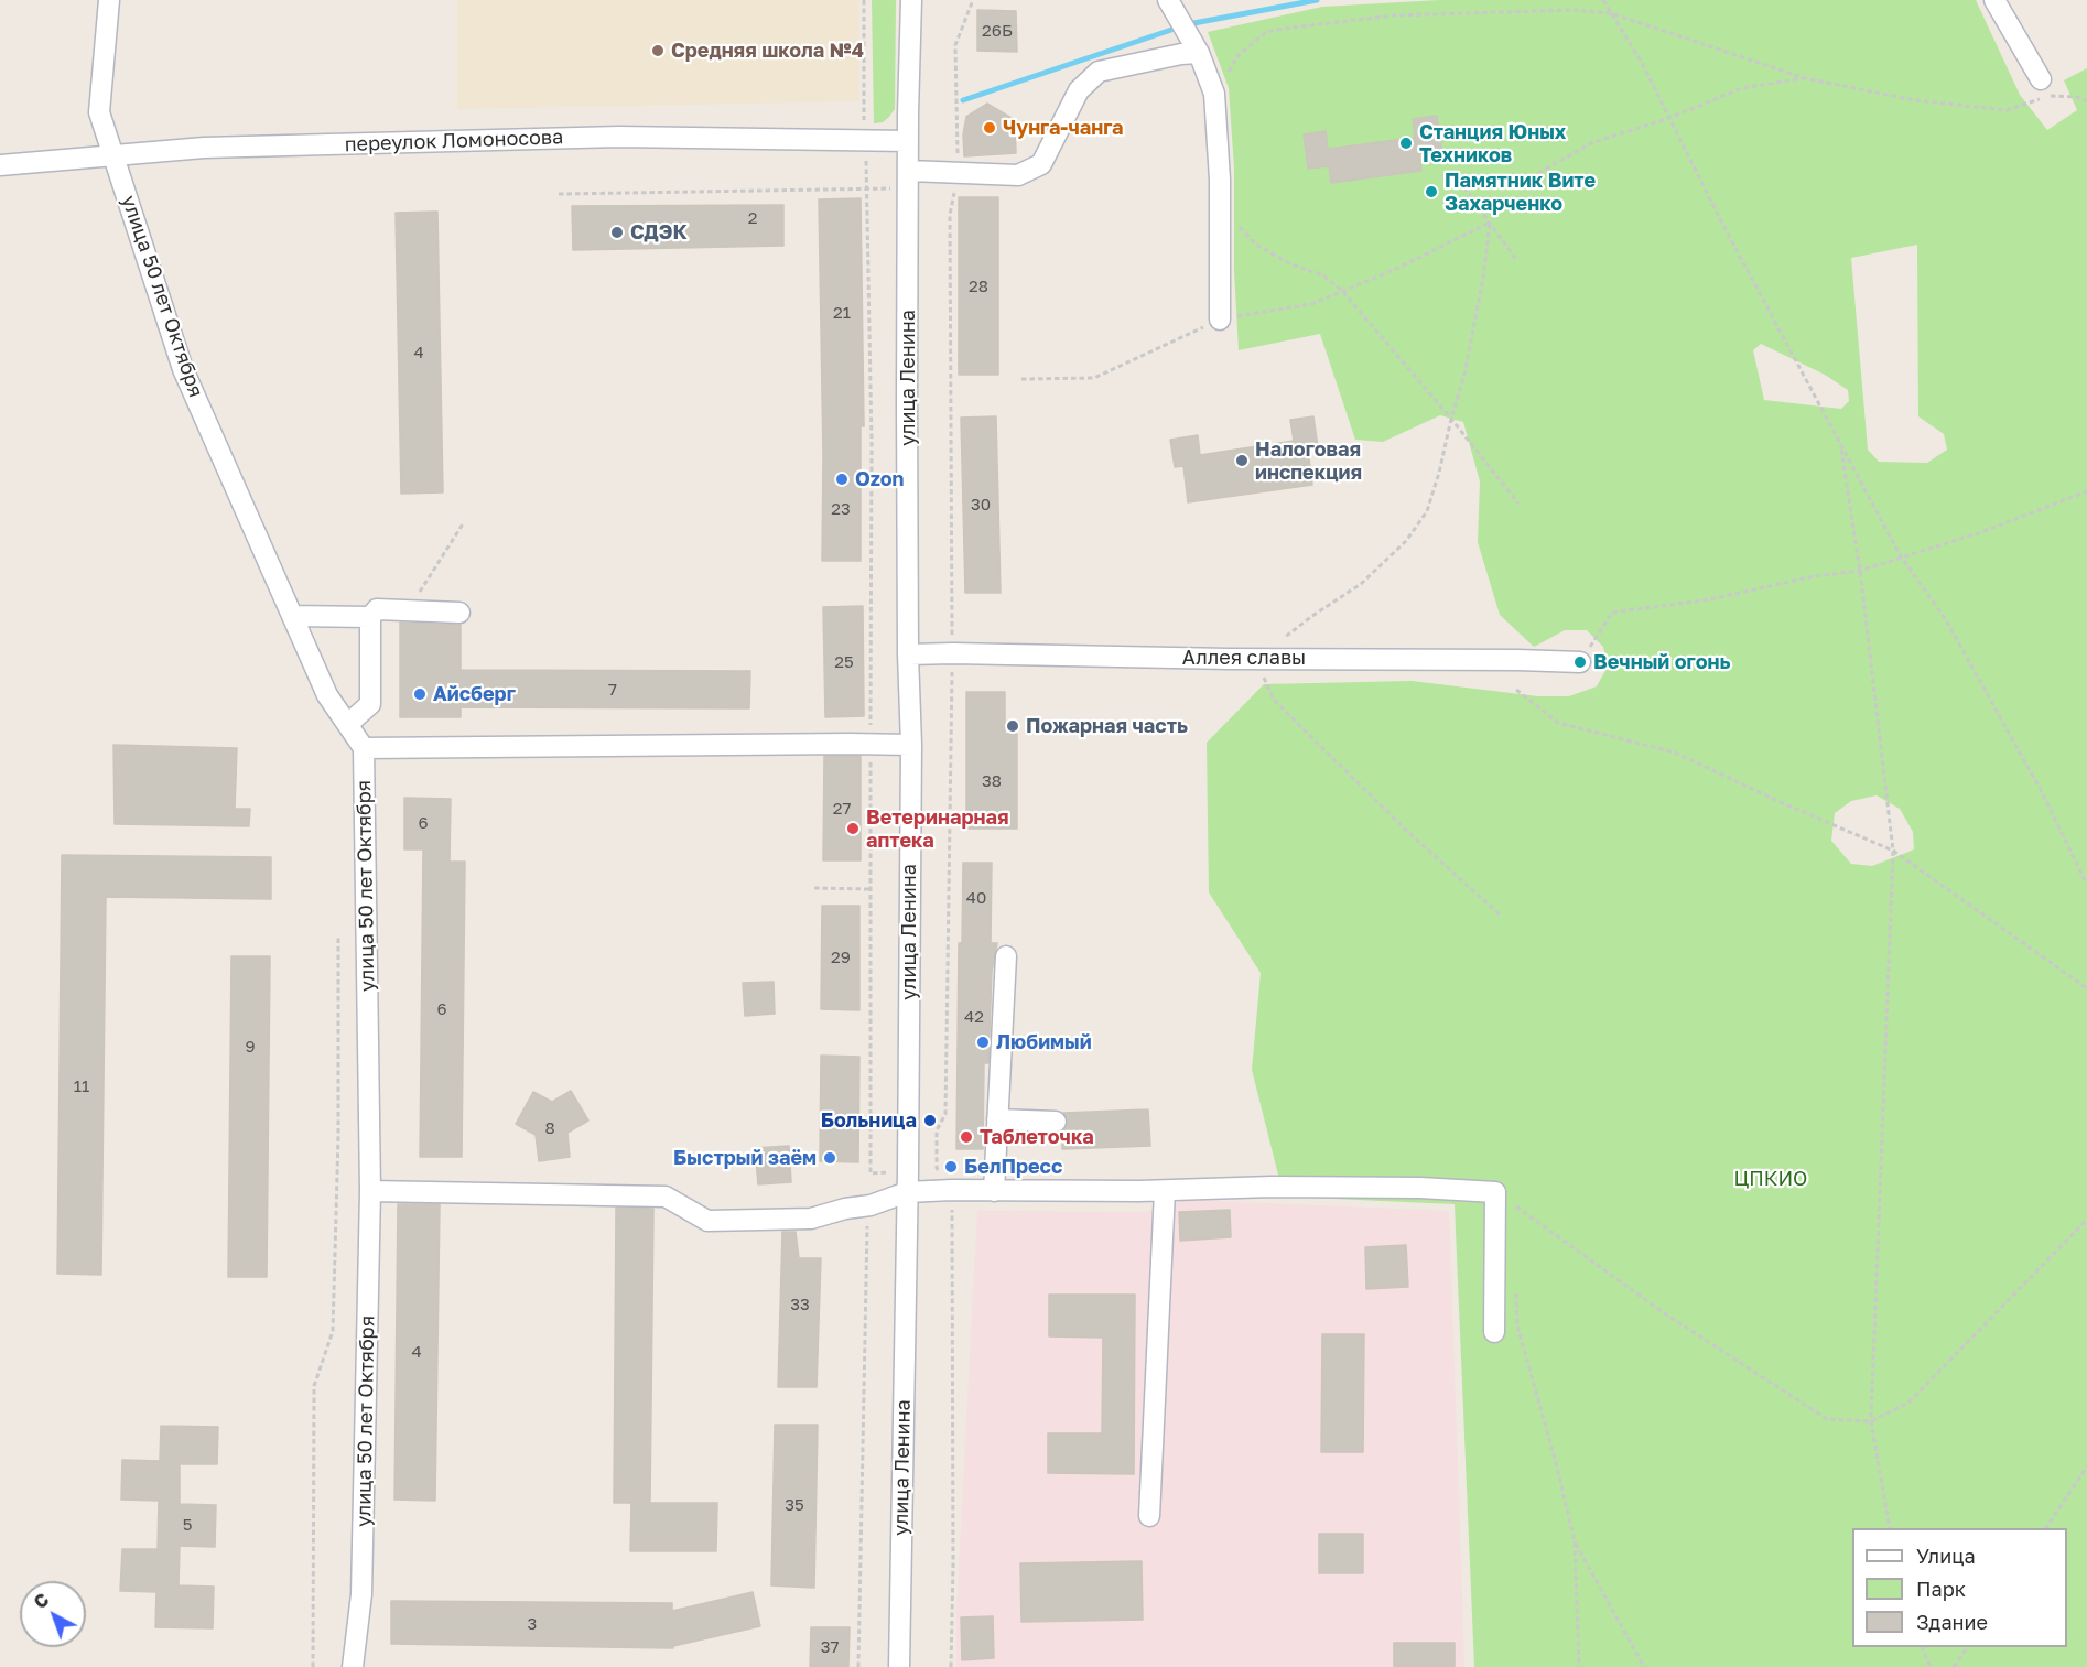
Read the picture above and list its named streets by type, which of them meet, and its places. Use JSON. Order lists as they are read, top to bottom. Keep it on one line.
{"streets":{"street":["переулок Ломоносова","улица 50 лет Октября","улица Ленина","Аллея славы"]},"crossings":[["переулок Ломоносова","улица 50 лет Октября"],["переулок Ломоносова","улица Ленина"],["улица Ленина","Аллея славы"]],"parks":["ЦПКИО"],"places":["Средняя школа №4","Чунга-чанга","Станция Юных Техников","Памятник Вите Захарченко","СДЭК","Налоговая инспекция","Ozon","Вечный огонь","Айсберг","Пожарная часть","Ветеринарная аптека","Любимый","Больница","Таблеточка","Быстрый заём","БелПресс"],"house_numbers":["26Б","2","28","21","4","30","23","25","7","38","27","6","40","29","6","42","9","11","8","33","4","35","5","3","37"],"legend":["Улица","Парк","Здание"],"north":"top left"}
